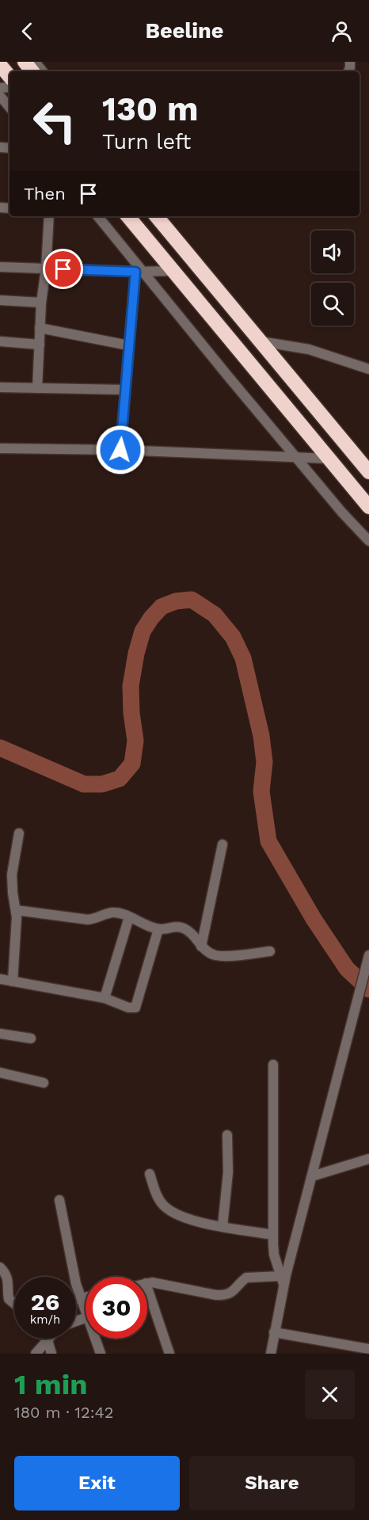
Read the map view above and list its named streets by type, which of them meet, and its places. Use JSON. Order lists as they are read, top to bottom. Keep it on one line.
{"page":{"header":"Beeline","turn":["130 m","Turn left"],"then":"Then","speed":"26 km/h","limit":"30","heading":["1 min","180 m · 12:42"],"buttons":["Exit","Share"]}}
